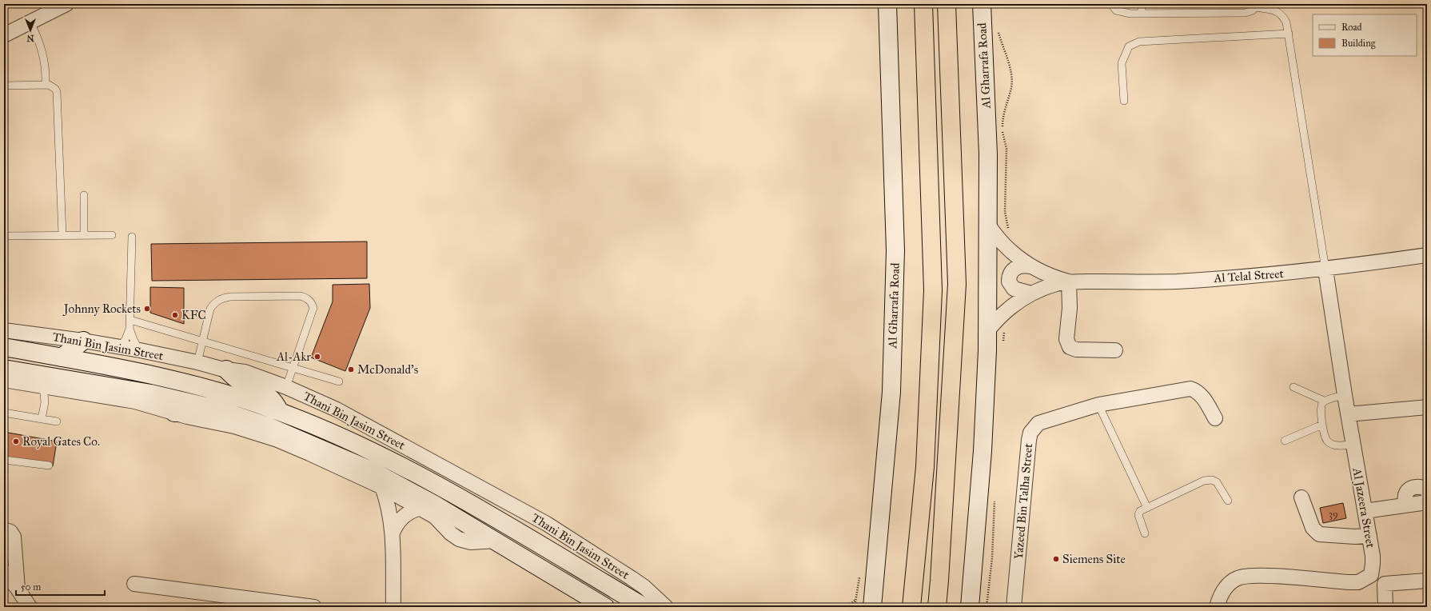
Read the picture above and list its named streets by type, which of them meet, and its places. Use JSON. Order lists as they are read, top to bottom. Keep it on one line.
{"streets":{"main road":["Al Gharrafa Road","Thani Bin Jasim Street"],"street":["Al Telal Street","Yazeed Bin Talha Street","Al Jazeera Street"]},"crossings":[["Al Telal Street","Al Jazeera Street"]],"places":["Johnny Rockets","KFC","Al-Akr","McDonald's","Royal Gates Co.","Siemens Site"],"house_numbers":["39"],"legend":["Road","Building"],"scale_bar":"50 m","north":"bottom"}
